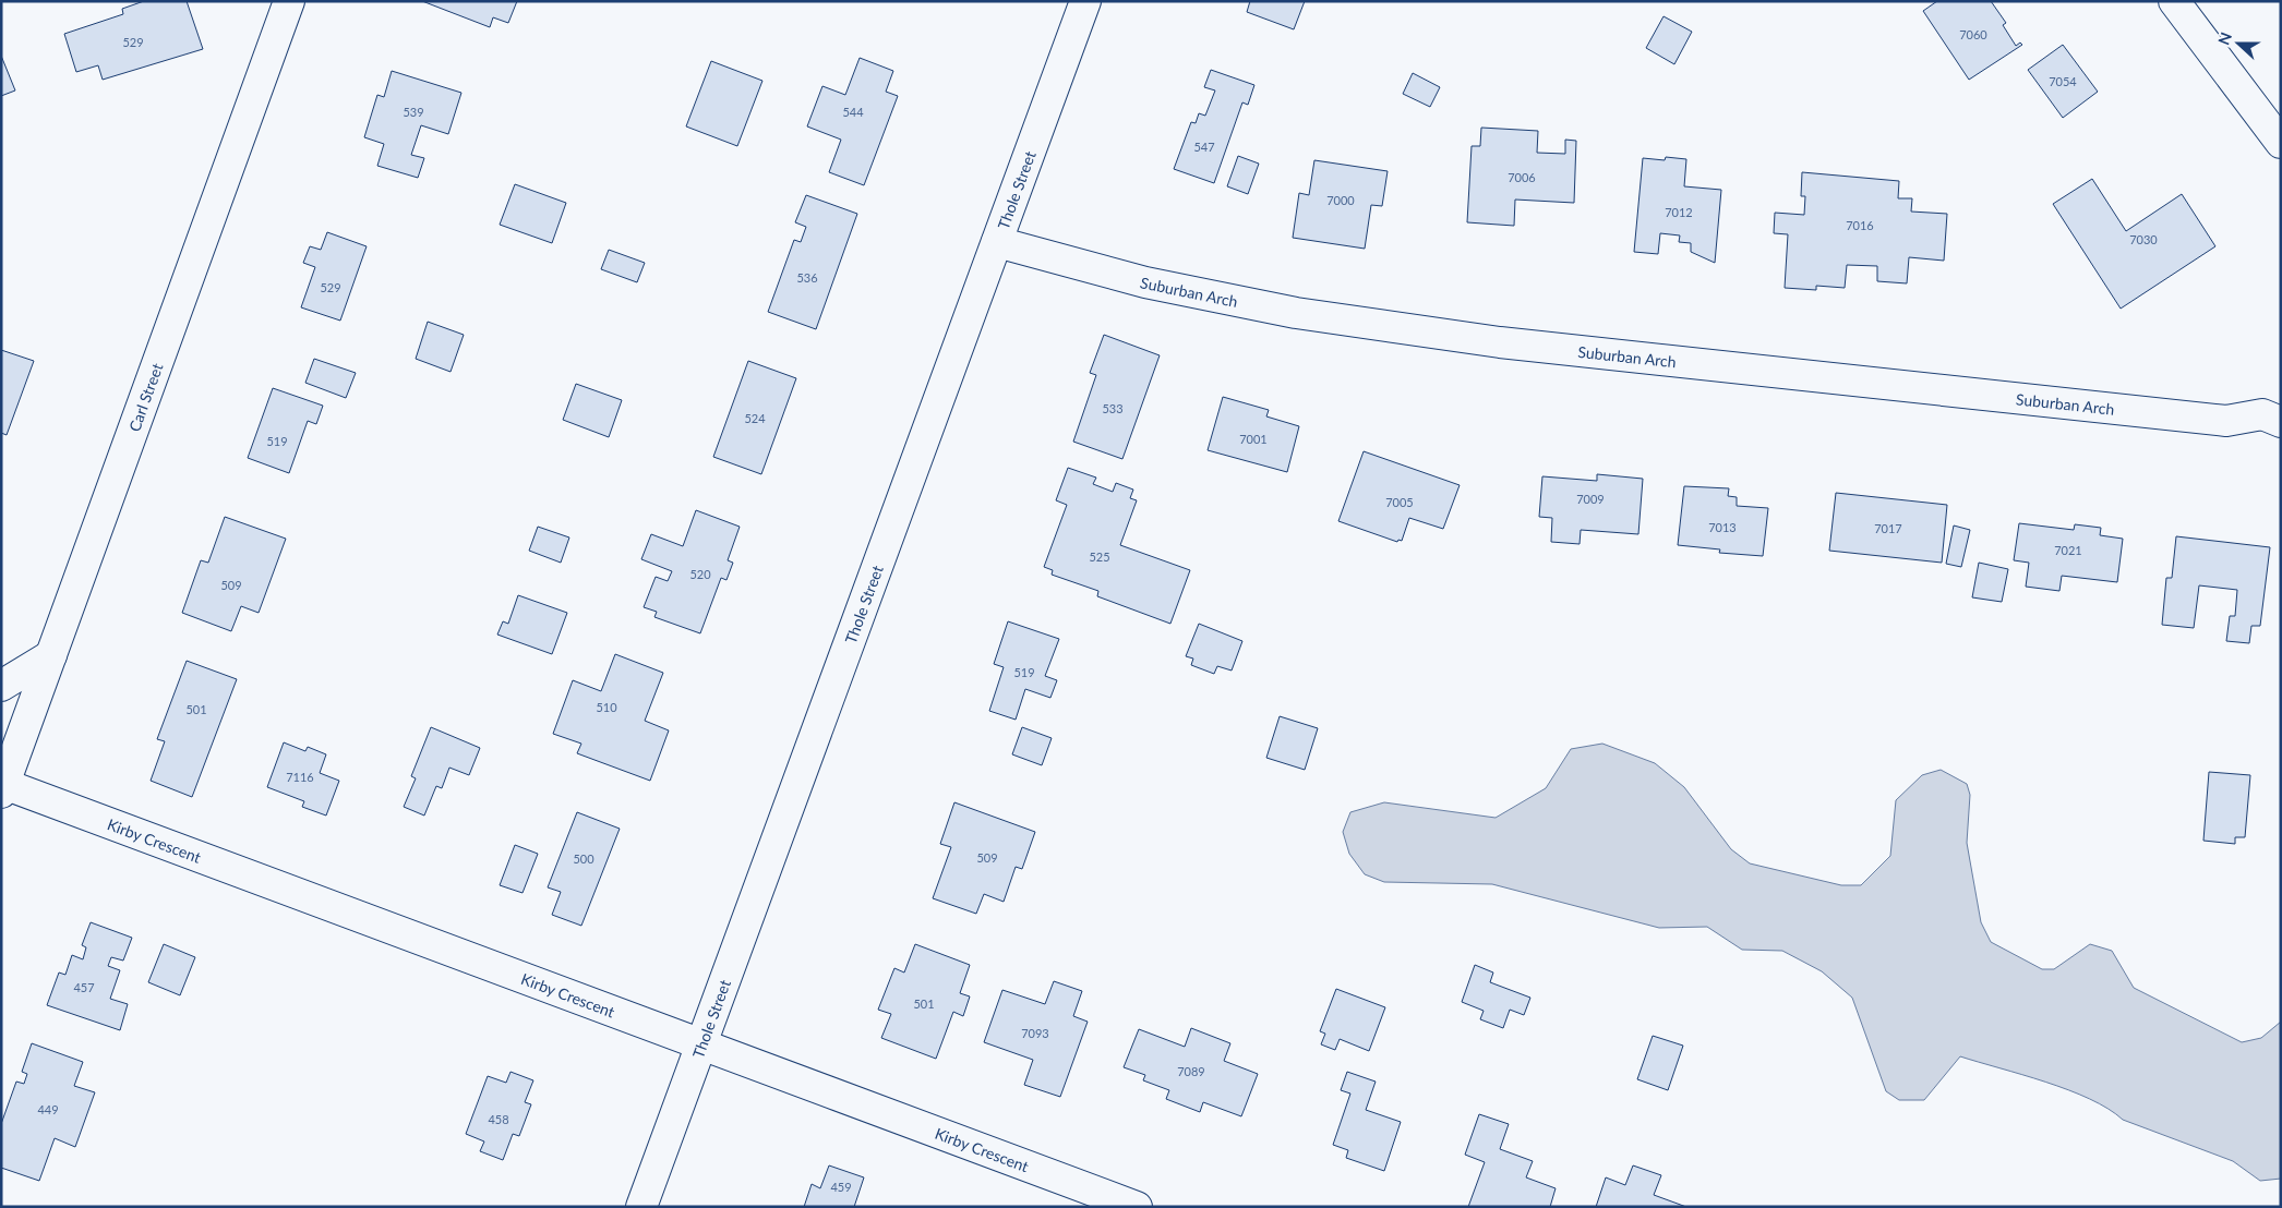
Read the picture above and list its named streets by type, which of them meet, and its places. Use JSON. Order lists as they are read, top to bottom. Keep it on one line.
{"streets":{"street":["Thole Street","Suburban Arch","Carl Street","Kirby Crescent"]},"crossings":[["Thole Street","Suburban Arch"],["Thole Street","Kirby Crescent"],["Carl Street","Kirby Crescent"]],"house_numbers":["7060","529","7054","539","544","547","7006","7000","7012","7016","7030","536","529","533","524","7001","519","7009","7005","7013","7017","7021","525","520","509","519","510","501","7116","509","500","457","501","7093","7089","449","458","459"],"north":"left"}
